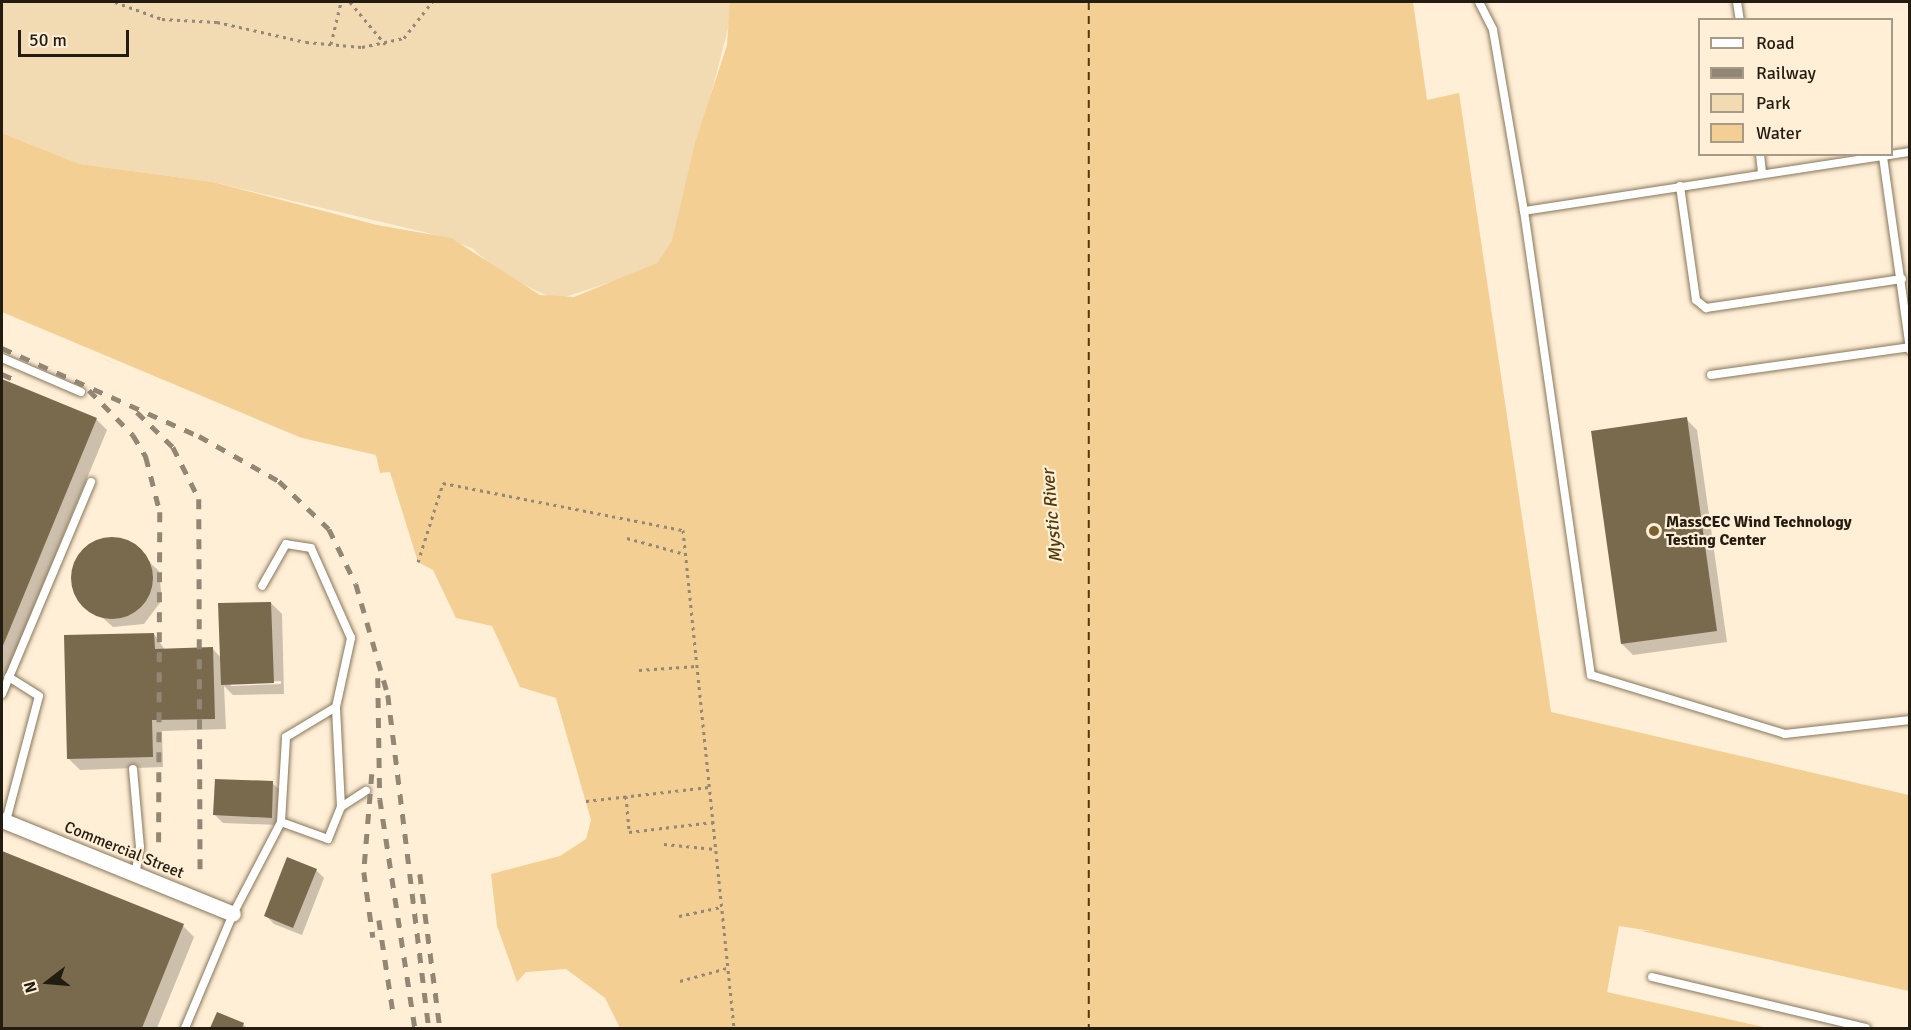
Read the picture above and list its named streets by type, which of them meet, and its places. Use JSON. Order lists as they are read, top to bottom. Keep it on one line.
{"streets":{"street":["Commercial Street"]},"water":["Mystic River"],"places":["MassCEC Wind Technology Testing Center"],"legend":["Road","Railway","Park","Water"],"scale_bar":"50 m","north":"left"}
